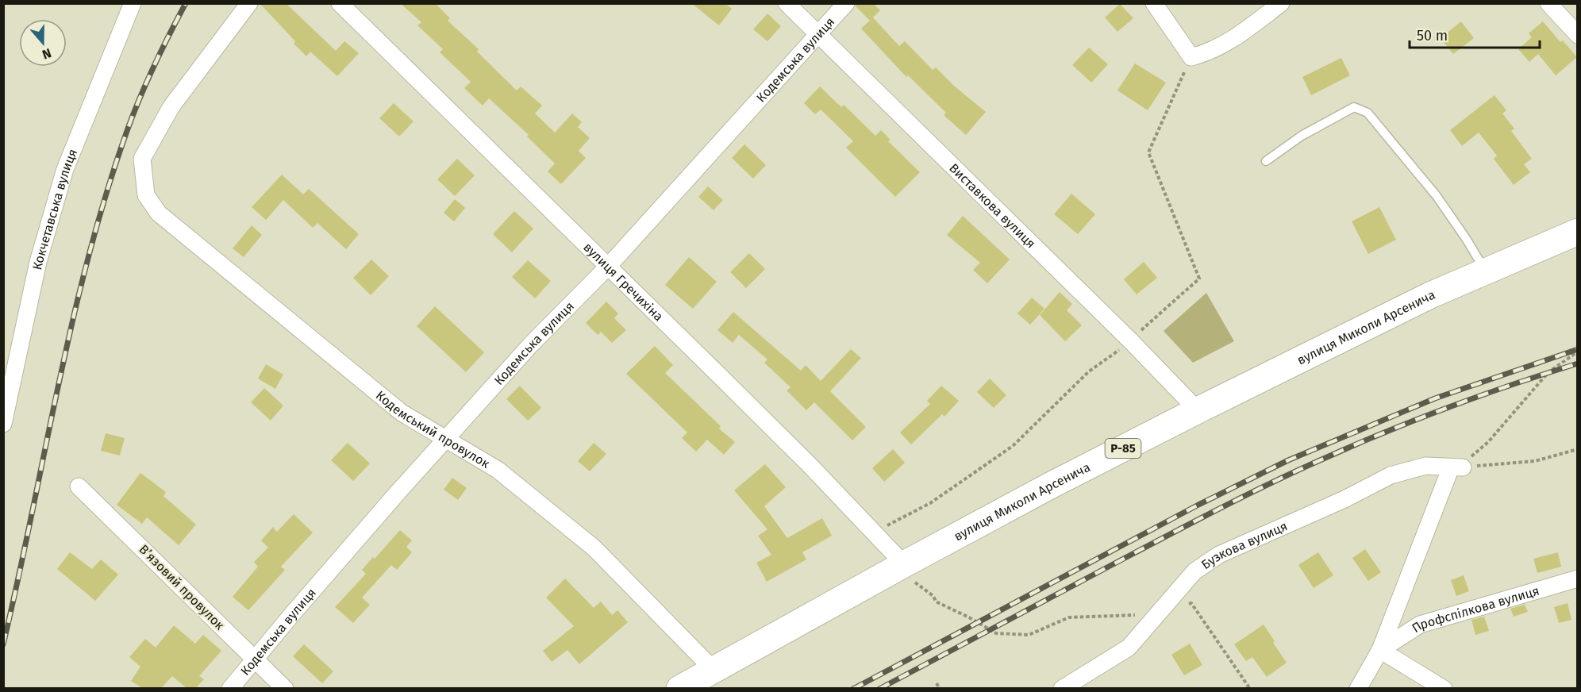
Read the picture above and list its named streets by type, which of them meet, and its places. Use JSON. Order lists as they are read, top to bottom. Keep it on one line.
{"streets":{"main road":["вулиця Миколи Арсенича","Р-85"],"street":["Кодемська вулиця","Виставкова вулиця","Кокчетавська вулиця","вулиця Гречихіна","Кодемський провулок","Бузкова вулиця","Вʼязовий провулок","Профспілкова вулиця"]},"crossings":[["Кодемська вулиця","Виставкова вулиця"],["Кодемська вулиця","вулиця Гречихіна"],["Кодемська вулиця","Кодемський провулок"],["Кодемська вулиця","Вʼязовий провулок"],["Виставкова вулиця","вулиця Миколи Арсенича"],["вулиця Гречихіна","вулиця Миколи Арсенича"],["вулиця Миколи Арсенича","Кодемський провулок"],["Бузкова вулиця","Профспілкова вулиця"]],"scale_bar":"50 m","north":"bottom"}
